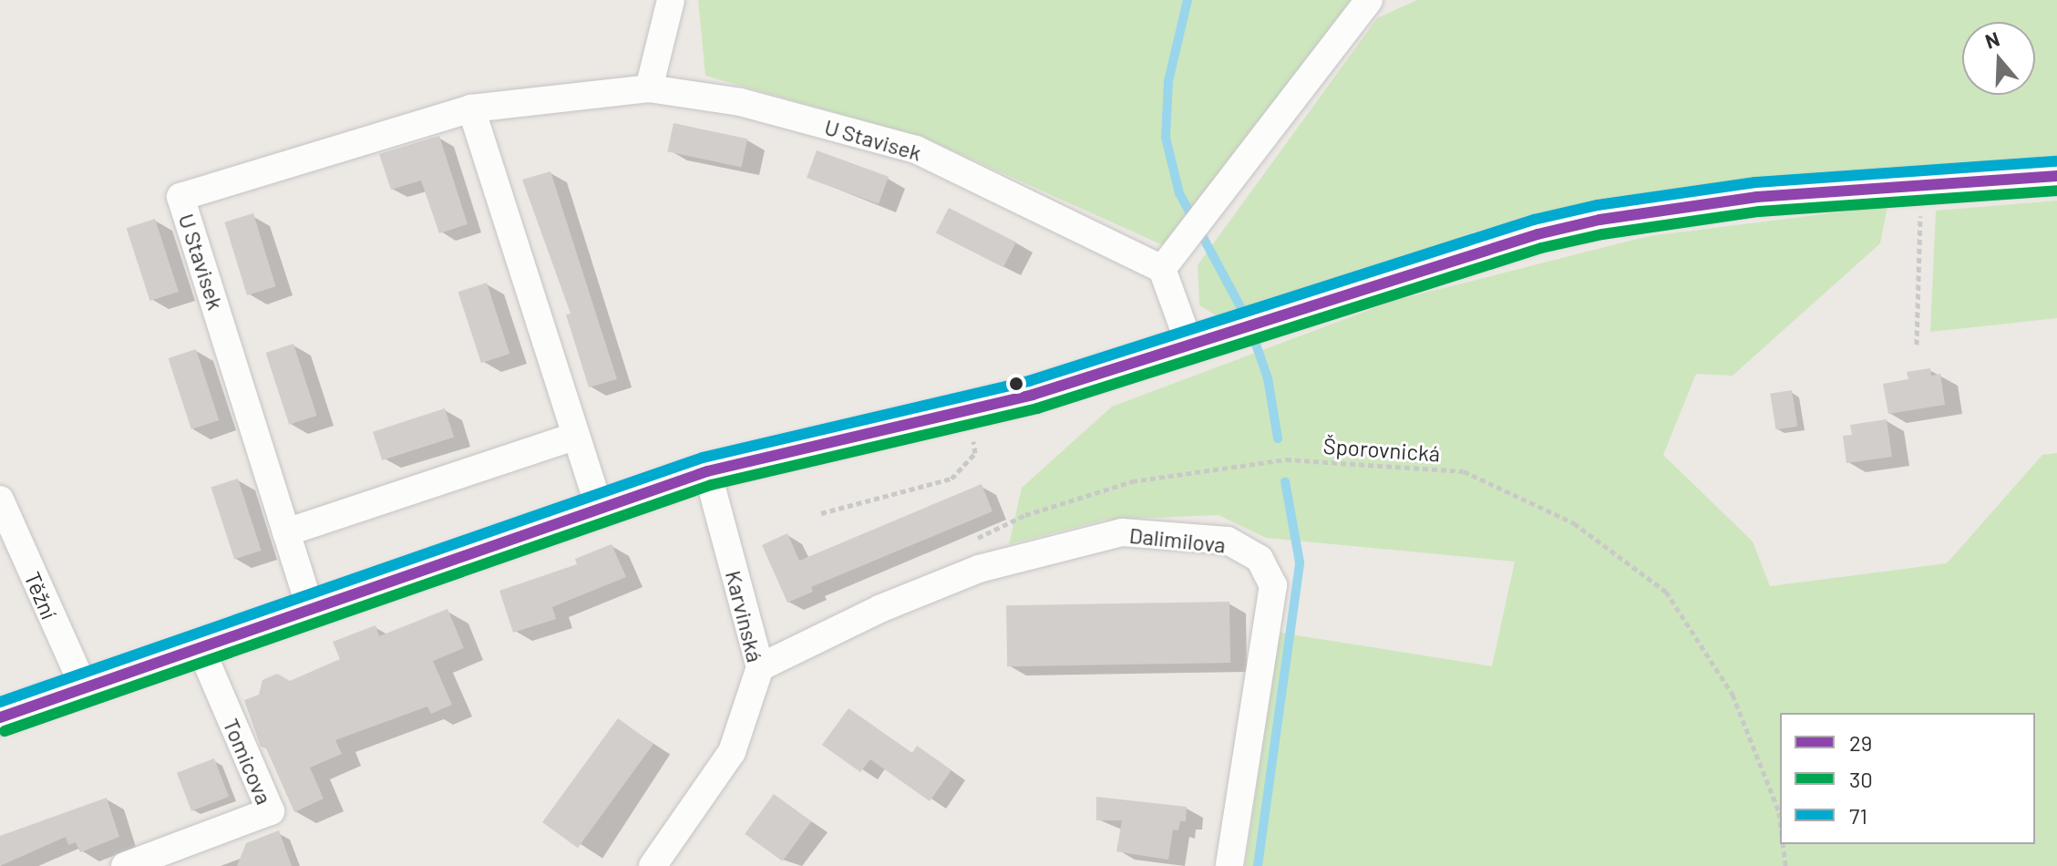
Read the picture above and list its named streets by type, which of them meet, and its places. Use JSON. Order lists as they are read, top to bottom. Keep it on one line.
{"streets":{"street":["U Stavisek","Dalimilova","Těžní","Karvinská","Tomicova"],"path":["Šporovnická"]},"crossings":[["Dalimilova","Karvinská"]],"lines":["transit line 71","transit line 29","transit line 30"],"legend":["29","30","71"],"north":"top"}
